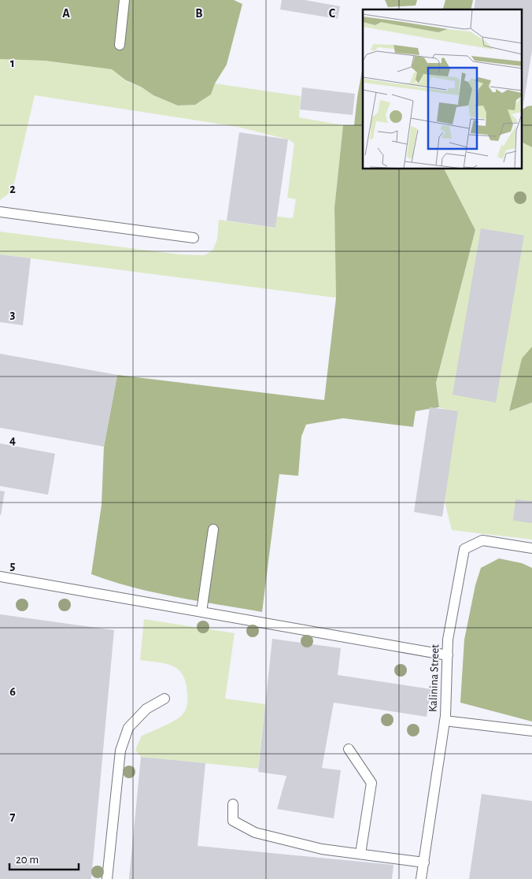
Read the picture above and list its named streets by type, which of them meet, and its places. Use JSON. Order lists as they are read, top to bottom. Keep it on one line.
{"streets":{"lane":["Kalinina Street"]},"scale_bar":"20 m","grid":{"columns":["A","B","C"],"rows":["1","2","3","4","5","6","7"]}}
